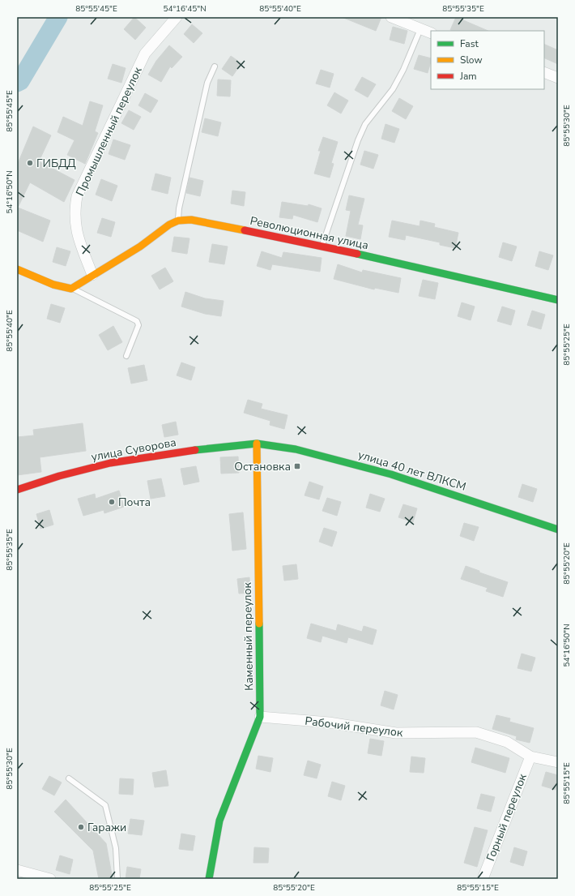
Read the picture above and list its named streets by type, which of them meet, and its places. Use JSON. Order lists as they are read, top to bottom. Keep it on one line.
{"streets":{"street":["Промышленный переулок","Революционная улица","улица Суворова","улица 40 лет ВЛКСМ","Каменный переулок","Рабочий переулок","Горный переулок"]},"crossings":[["Промышленный переулок","Революционная улица"],["улица Суворова","улица 40 лет ВЛКСМ"],["улица Суворова","Каменный переулок"],["улица 40 лет ВЛКСМ","Каменный переулок"],["Каменный переулок","Рабочий переулок"],["Рабочий переулок","Горный переулок"]],"places":{"other":["ГИБДД","Почта","Гаражи"],"transit":["Остановка"]},"legend":["Fast","Slow","Jam"],"coordinates":["85°55'45\"E","54°16'45\"N","85°55'40\"E","85°55'35\"E","85°55'30\"E","54°16'50\"N","85°55'25\"E","85°55'20\"E","85°55'15\"E"]}
